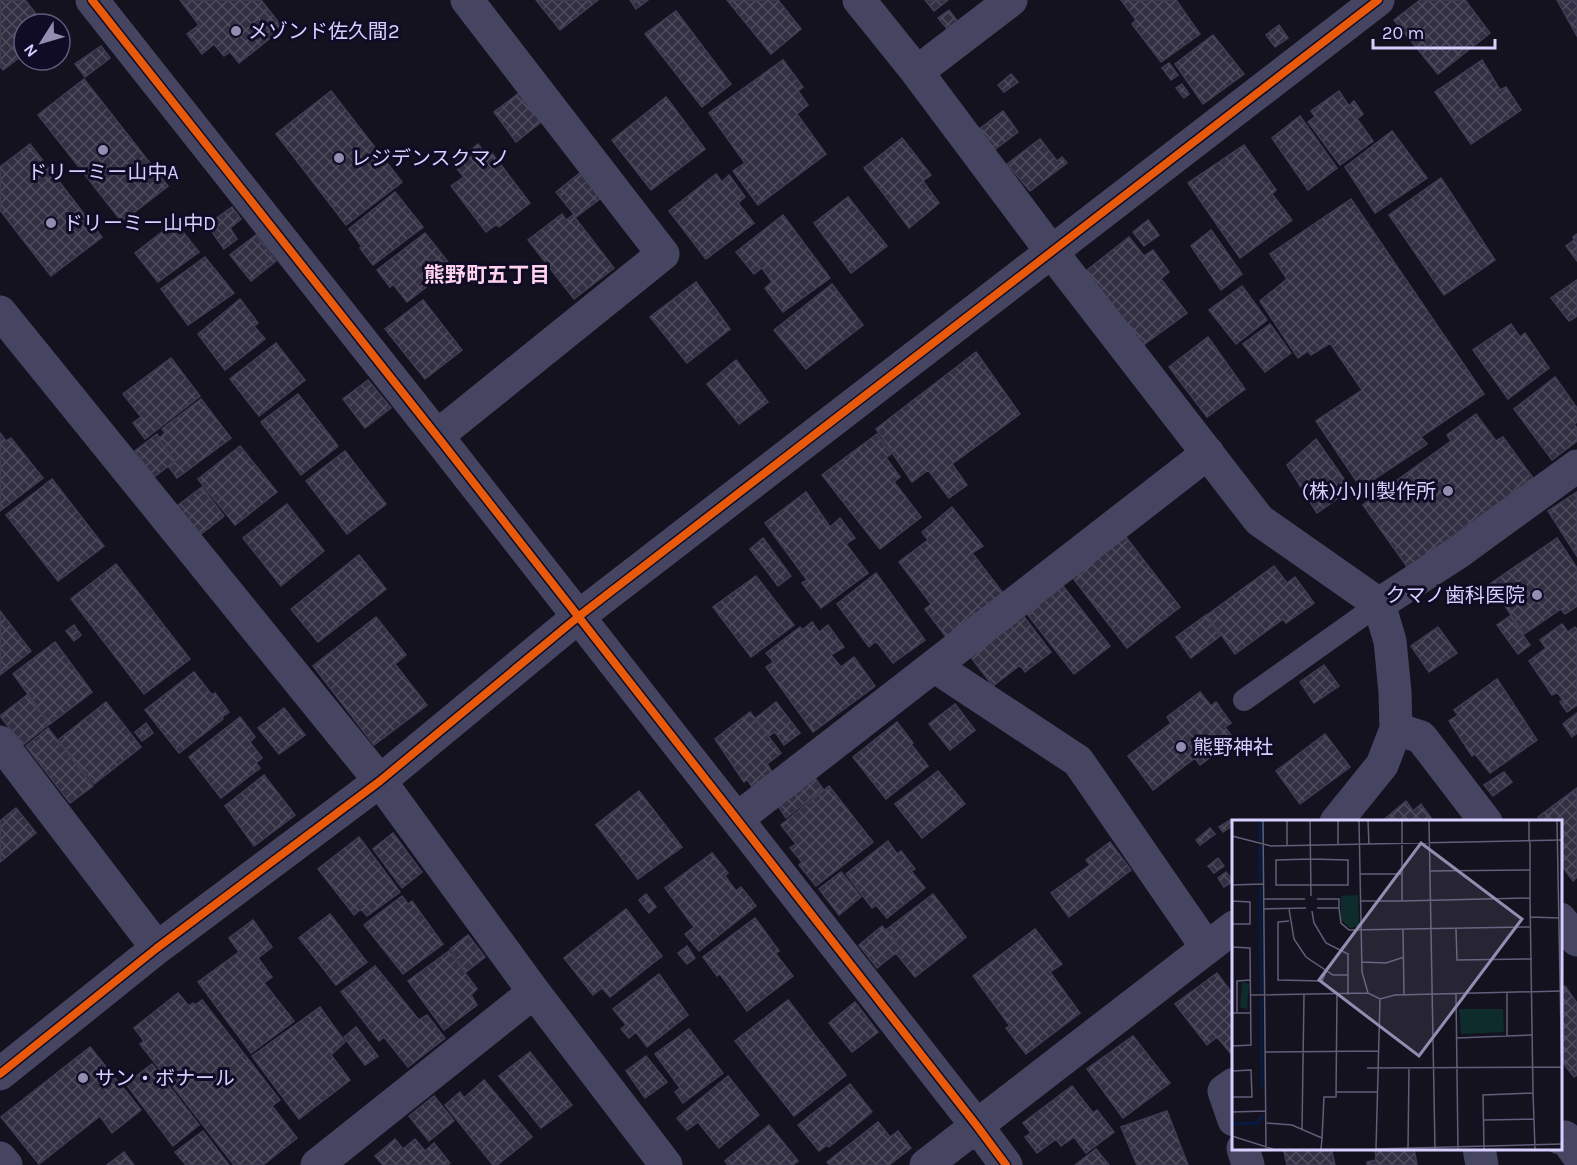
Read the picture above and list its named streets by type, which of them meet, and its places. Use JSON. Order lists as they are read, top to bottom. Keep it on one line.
{"districts":["熊野町五丁目"],"places":["メゾンド佐久間2","ドリーミー山中A","レジデンスクマノ","ドリーミー山中D","(株)小川製作所","クマノ歯科医院","熊野神社","サン・ボナール"],"scale_bar":"20 m","north":"bottom left"}
